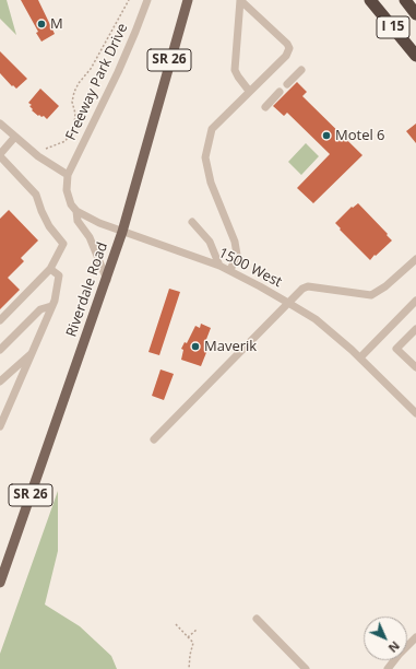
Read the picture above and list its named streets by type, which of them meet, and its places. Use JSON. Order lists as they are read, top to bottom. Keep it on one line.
{"streets":{"highway":["I 15"],"main road":["SR 26","Riverdale Road"],"street":["Freeway Park Drive","1500 West"]},"crossings":[["1500 West","Riverdale Road"]],"places":["M","Motel 6","Maverik"],"north":"bottom right"}
